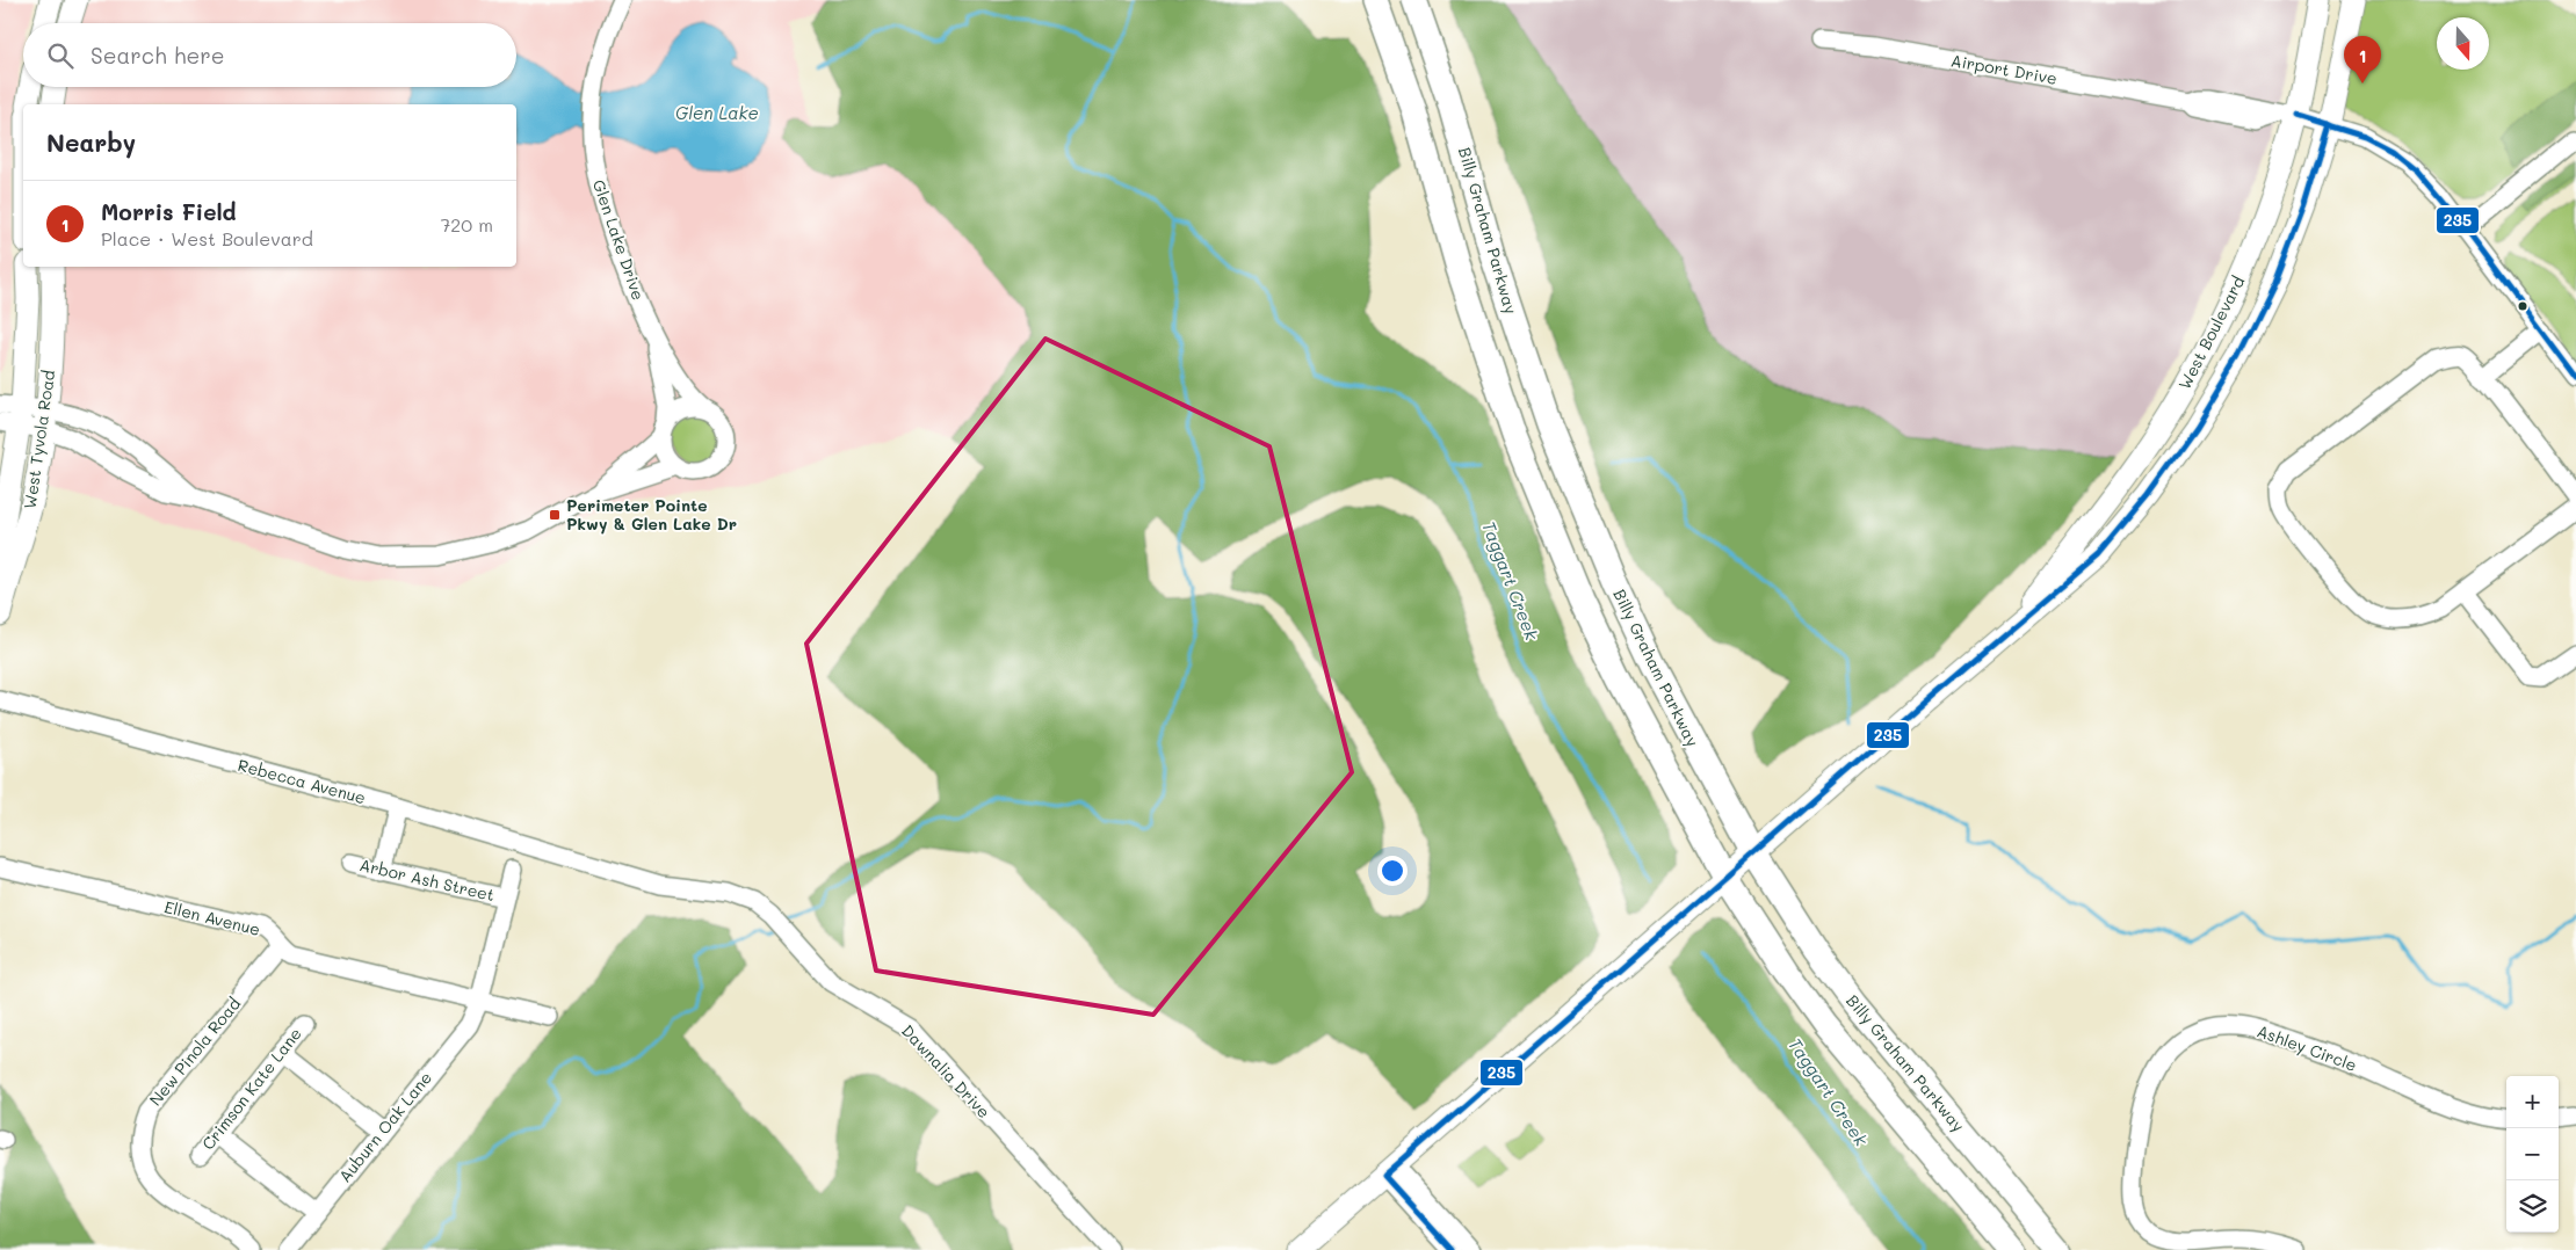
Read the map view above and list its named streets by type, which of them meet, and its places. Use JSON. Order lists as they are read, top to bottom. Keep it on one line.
{"streets":{"highway":["Billy Graham Parkway"],"main road":["West Boulevard","West Tyvola Road"],"street":["Airport Drive","Glen Lake Drive","Rebecca Avenue","Arbor Ash Street","Ellen Avenue","Ashley Circle","New Pinola Road","Dawnalia Drive","Crimson Kate Lane","Auburn Oak Lane"]},"crossings":[["Airport Drive","West Boulevard"],["Billy Graham Parkway","West Boulevard"],["Rebecca Avenue","Dawnalia Drive"],["Arbor Ash Street","Auburn Oak Lane"],["Ellen Avenue","New Pinola Road"],["Ellen Avenue","Auburn Oak Lane"]],"water":["Glen Lake","Taggart Creek"],"places":{"transit":["Perimeter Pointe Pkwy & Glen Lake Dr"]},"lines":["transit line 235"],"north":"bottom","page":{"search":"Search here","pins":"1","heading":"Nearby","list":[{"mark":"1","name":"Morris Field","note":"Place · West Boulevard","value":"720 m"}],"map_buttons":["+","−"]}}
